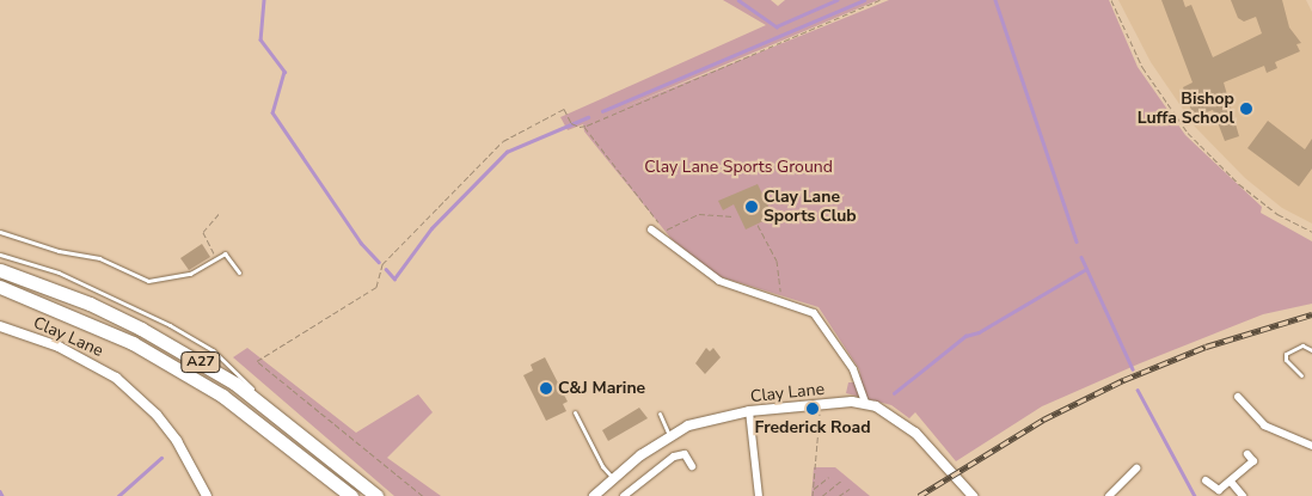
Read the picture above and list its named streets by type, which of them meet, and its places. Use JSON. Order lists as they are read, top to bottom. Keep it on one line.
{"streets":{"highway":["A27"],"street":["Clay Lane"]},"parks":["Clay Lane Sports Ground"],"places":["Bishop Luffa School","Clay Lane Sports Club","C&J Marine","Frederick Road"]}
